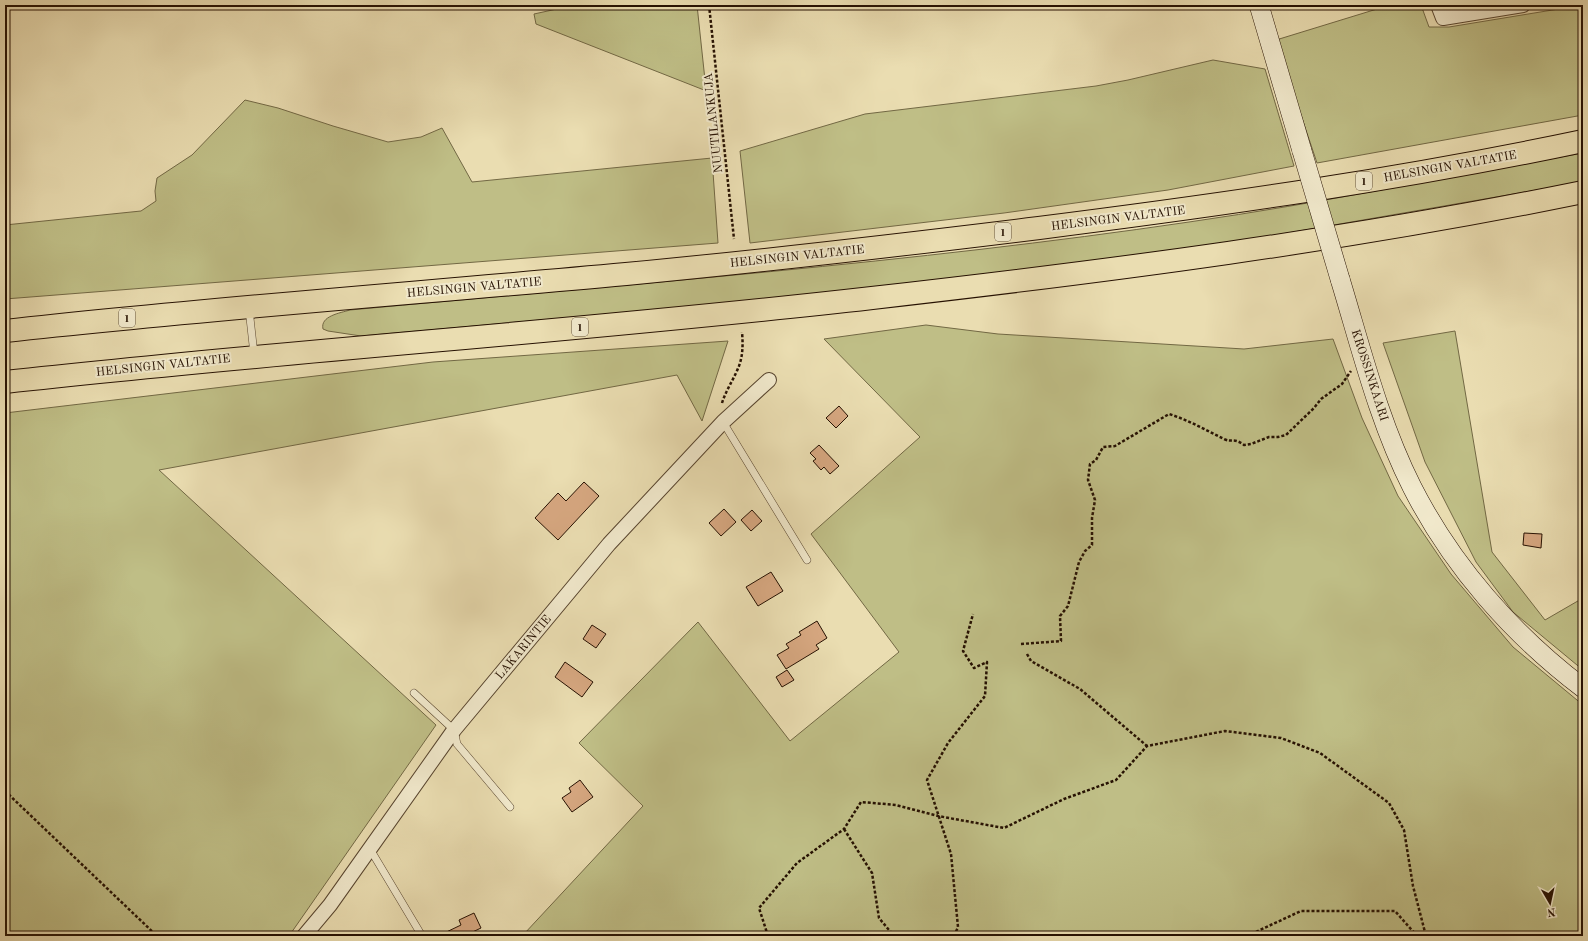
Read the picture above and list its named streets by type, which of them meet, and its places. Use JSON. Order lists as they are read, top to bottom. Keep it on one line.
{"streets":{"highway":["HELSINGIN VALTATIE","1"],"street":["KROSSINKAARI","LAKARINTIE"],"path":["NUUTILANKUJA"]},"north":"bottom"}
